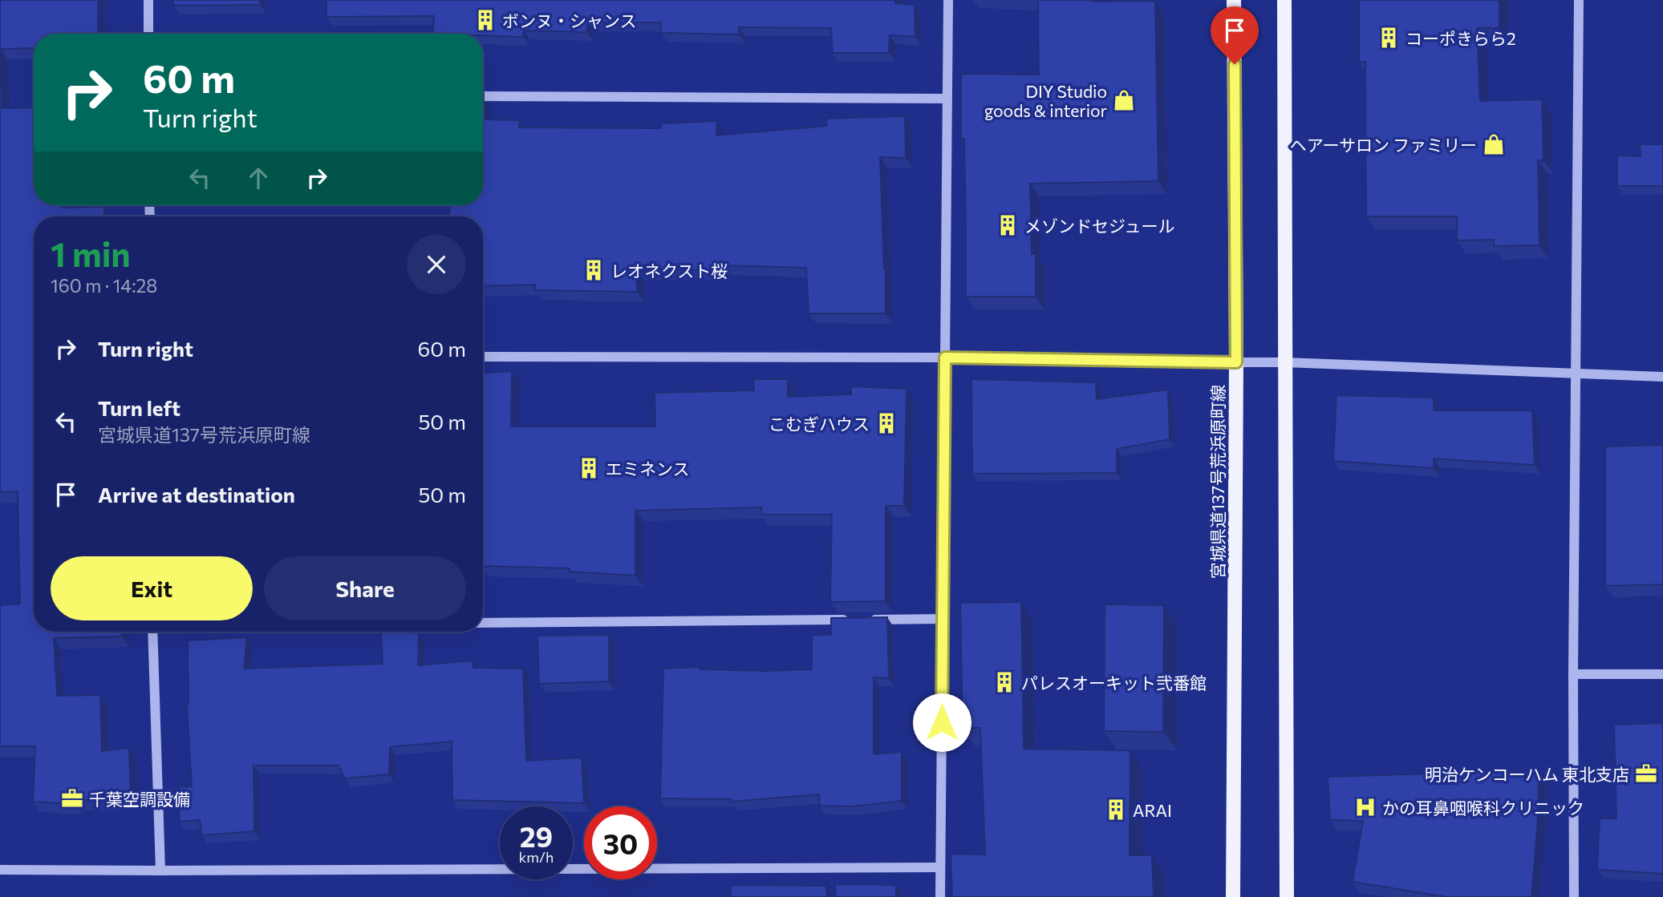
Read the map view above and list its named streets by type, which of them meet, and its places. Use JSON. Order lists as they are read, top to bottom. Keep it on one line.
{"streets":{"main road":["宮城県道137号荒浜原町線"]},"places":{"building":["ボンヌ・シャンス","コーポきらら2","メゾンドセジュール","レオネクスト桜","こむぎハウス","エミネンス","パレスオーキット弐番館","ARAI"],"shop":["DIY Studio goods & interior","ヘアーサロン ファミリー"],"office":["明治ケンコーハム 東北支店","千葉空調設備"],"hospital":["かの耳鼻咽喉科クリニック"]},"page":{"turn":["60 m","Turn right"],"heading":["1 min","160 m · 14:28"],"list":[{"name":"Turn right","value":"60 m"},{"name":"Turn left","note":"宮城県道137号荒浜原町線","value":"50 m"},{"name":"Arrive at destination","value":"50 m"}],"buttons":["Exit","Share"],"speed":"29 km/h","limit":"30"}}
